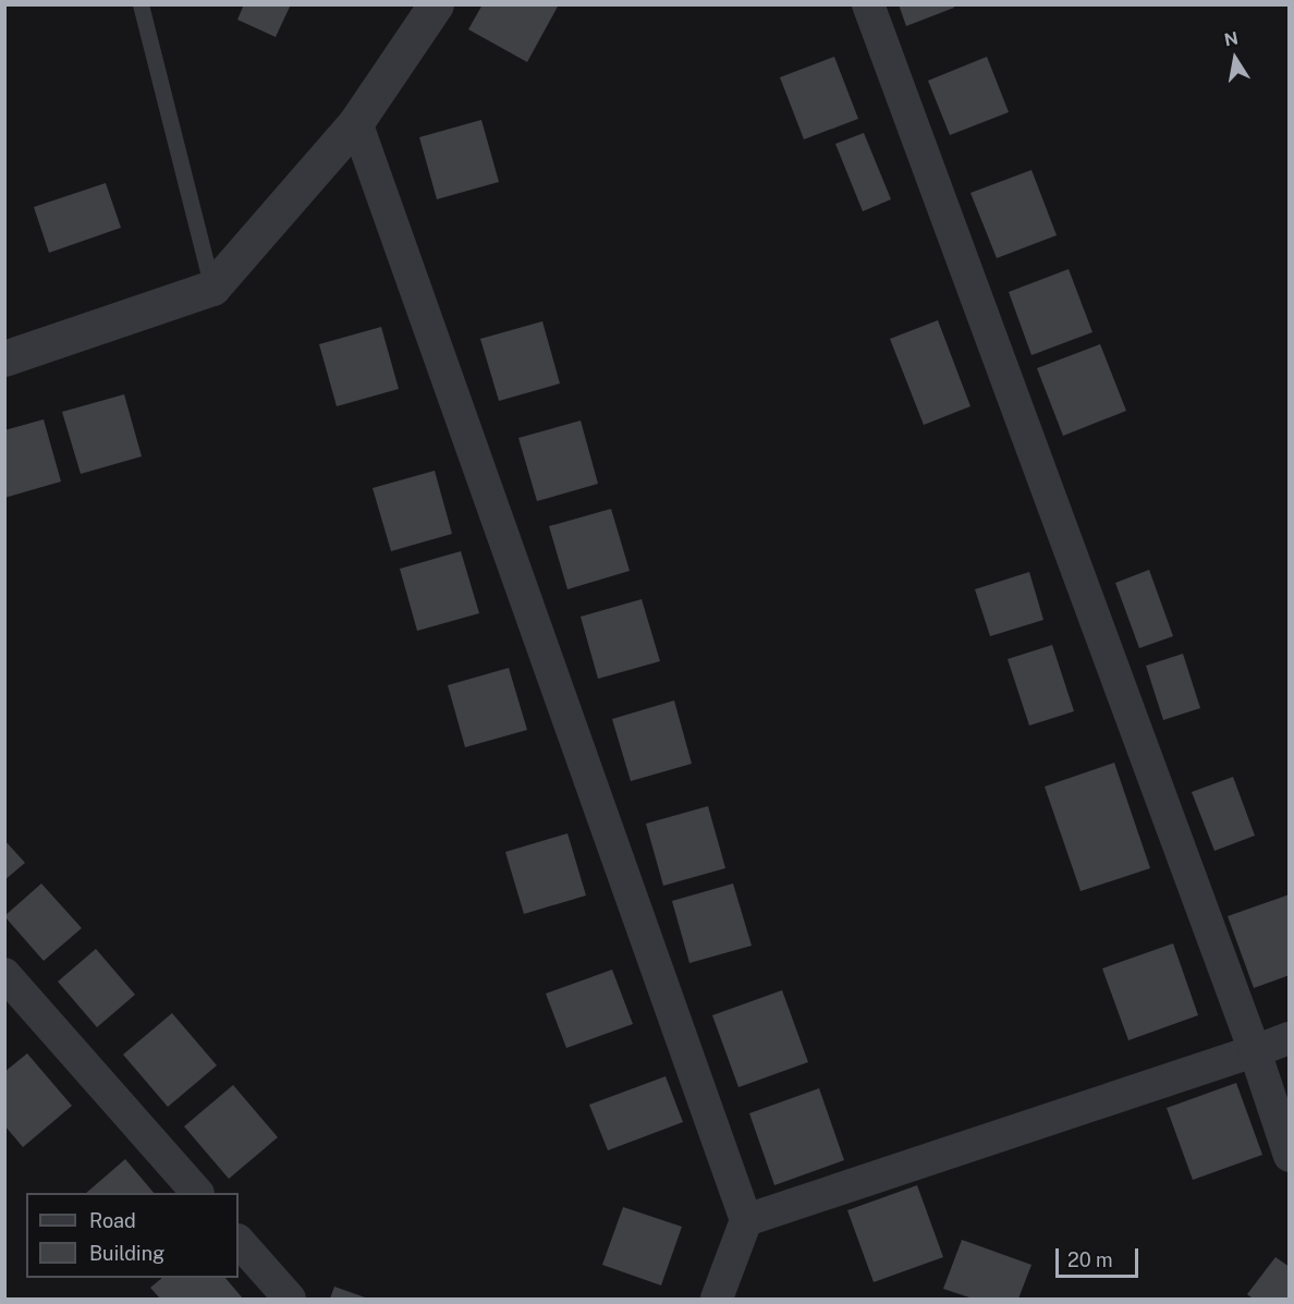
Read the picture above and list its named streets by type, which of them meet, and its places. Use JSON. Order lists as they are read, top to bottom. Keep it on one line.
{"legend":["Road","Building"],"scale_bar":"20 m","north":"top"}
